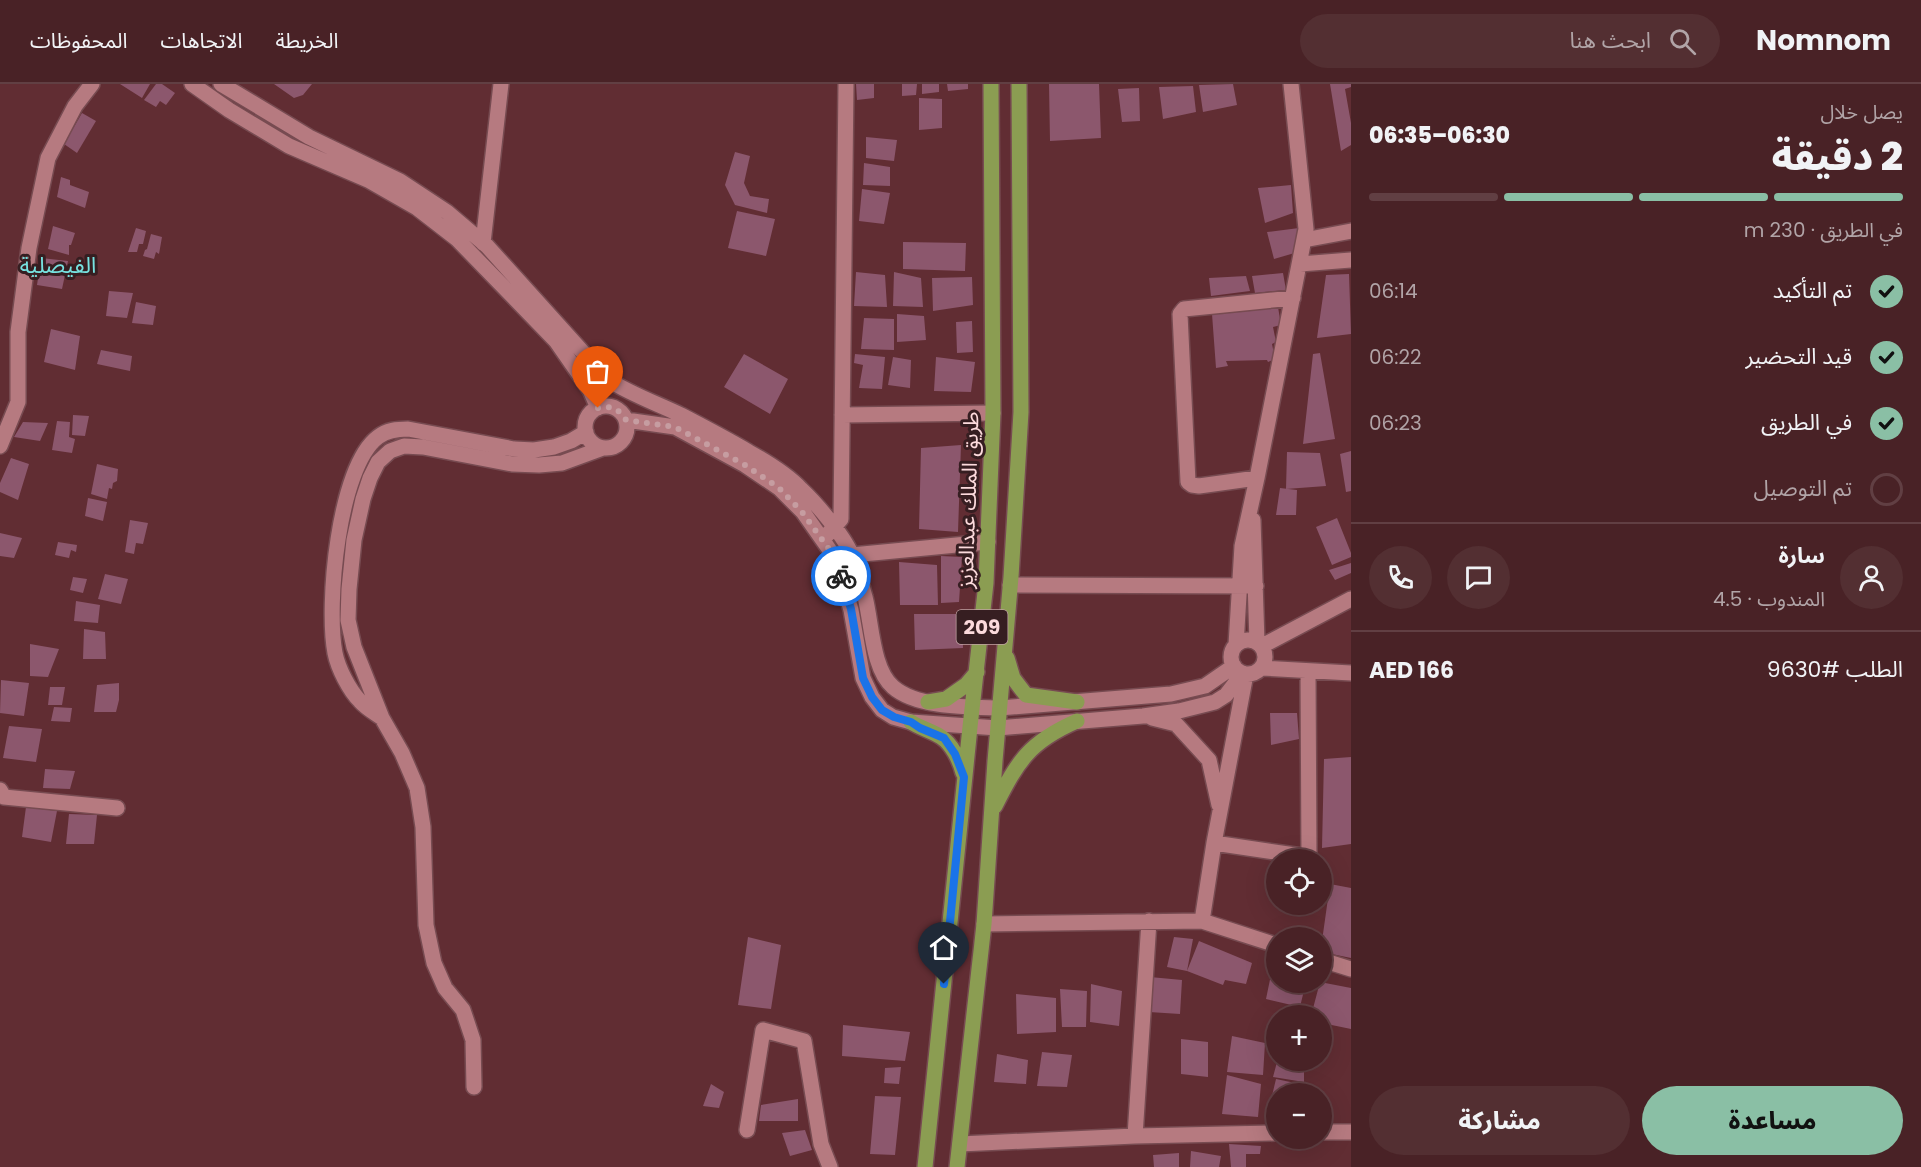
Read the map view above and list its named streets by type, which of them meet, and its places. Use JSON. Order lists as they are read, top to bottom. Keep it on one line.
{"streets":{"main road":["طريق الملك عبدالعزيز","209"]},"districts":["الفيصلية"],"page":{"header":"Nomnom","search":"ابحث هنا","nav":["الخريطة","الاتجاهات","المحفوظات"],"heading":["2 دقيقة","يصل خلال","06:30–06:35"],"panel":["سارة","المندوب · 4.5","الطلب #9630","AED 166"],"bar":"في الطريق · 230 m","list":[["تم التأكيد","06:14"],["قيد التحضير","06:22"],["في الطريق","06:23"],"تم التوصيل"],"map_buttons":["+","−"],"buttons":["مساعدة","مشاركة"]}}
